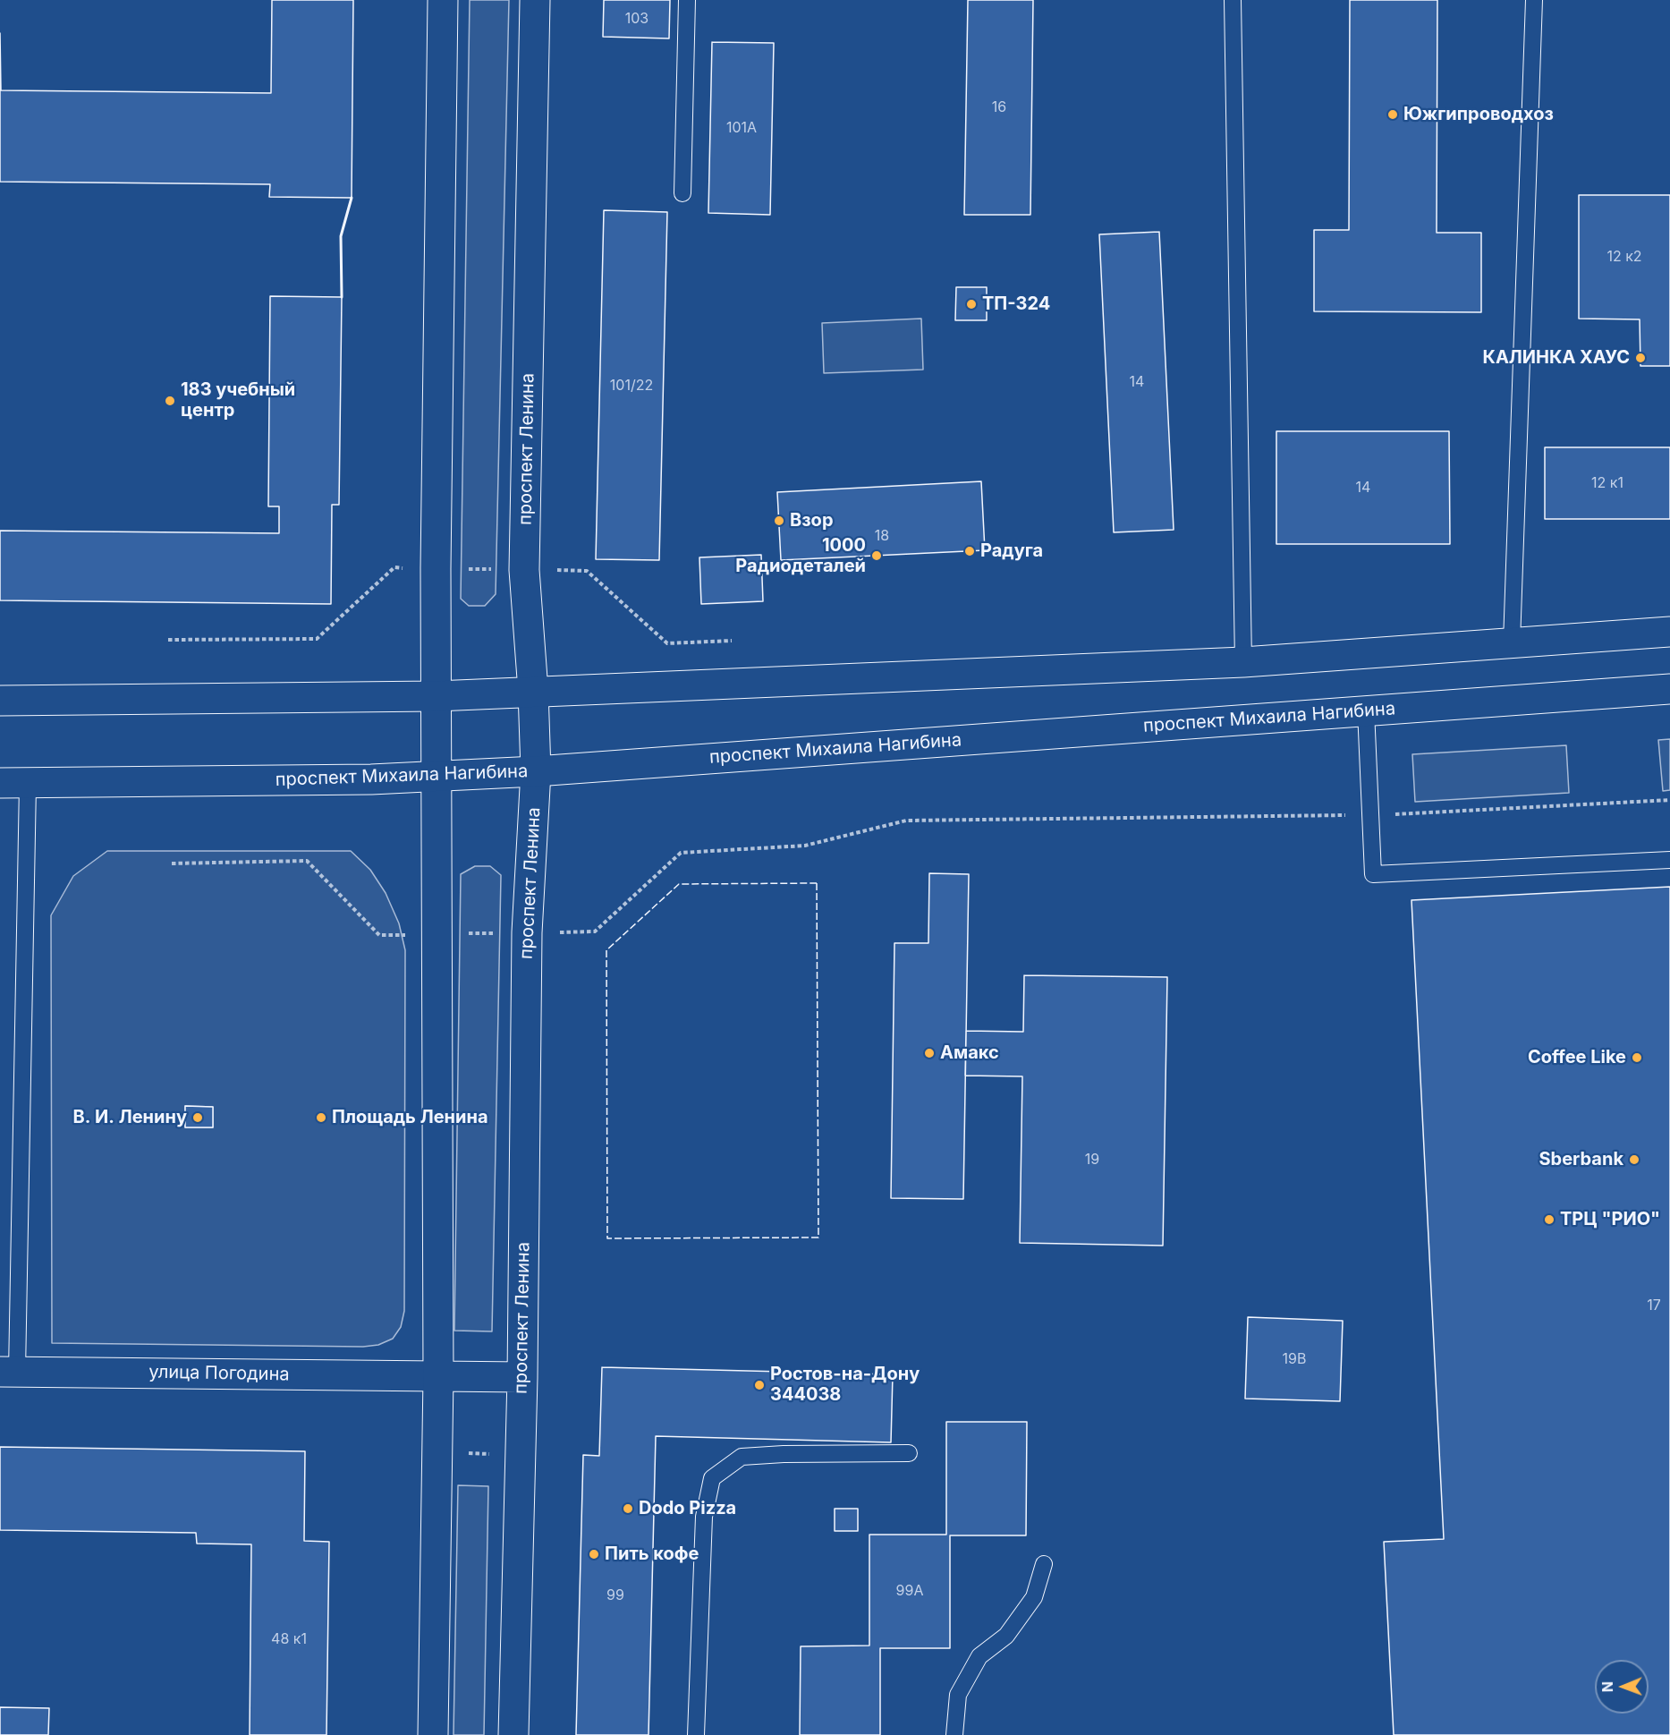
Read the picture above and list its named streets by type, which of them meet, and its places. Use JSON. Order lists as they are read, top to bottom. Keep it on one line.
{"streets":{"main road":["проспект Ленина","проспект Михаила Нагибина","улица Погодина"]},"crossings":[["проспект Ленина","проспект Михаила Нагибина"],["проспект Ленина","улица Погодина"]],"places":["Южгипроводхоз","ТП-324","КАЛИНКА ХАУС","183 учебный центр","Взор","Радуга","1000 Радиодеталей","Амакс","Coffee Like","В. И. Ленину","Площадь Ленина","Sberbank","ТРЦ \"РИО\"","Ростов-на-Дону 344038","Dodo Pizza","Пить кофе"],"house_numbers":["103","16","101А","12 к2","14","101/22","12 к1","14","18","19","17","19В","99А","99","48 к1"],"north":"left"}
